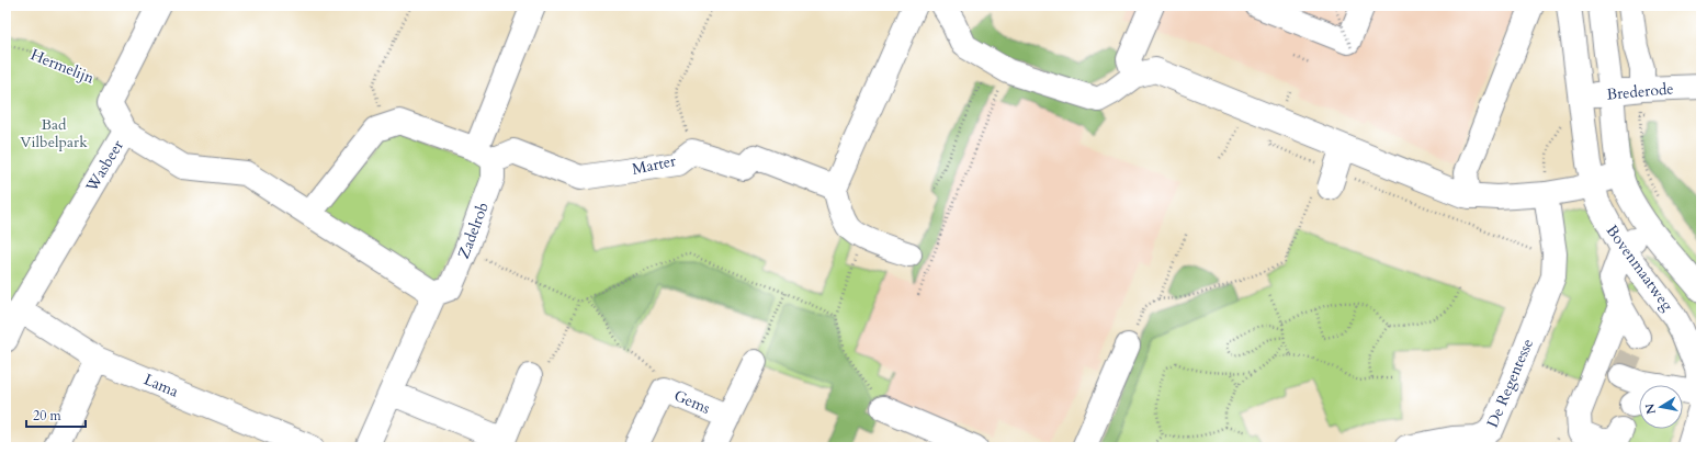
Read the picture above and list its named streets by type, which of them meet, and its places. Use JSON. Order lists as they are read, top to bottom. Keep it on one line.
{"streets":{"street":["Brederode","Marter","Wasbeer","Zadelrob","Bovenmaatweg","De Regentesse","Lama","Gems"],"path":["Hermelijn"]},"crossings":[["Brederode","Bovenmaatweg"],["Marter","Zadelrob"],["Wasbeer","Zadelrob"],["Wasbeer","Lama"]],"parks":["Bad Vilbelpark"],"scale_bar":"20 m","north":"left"}
